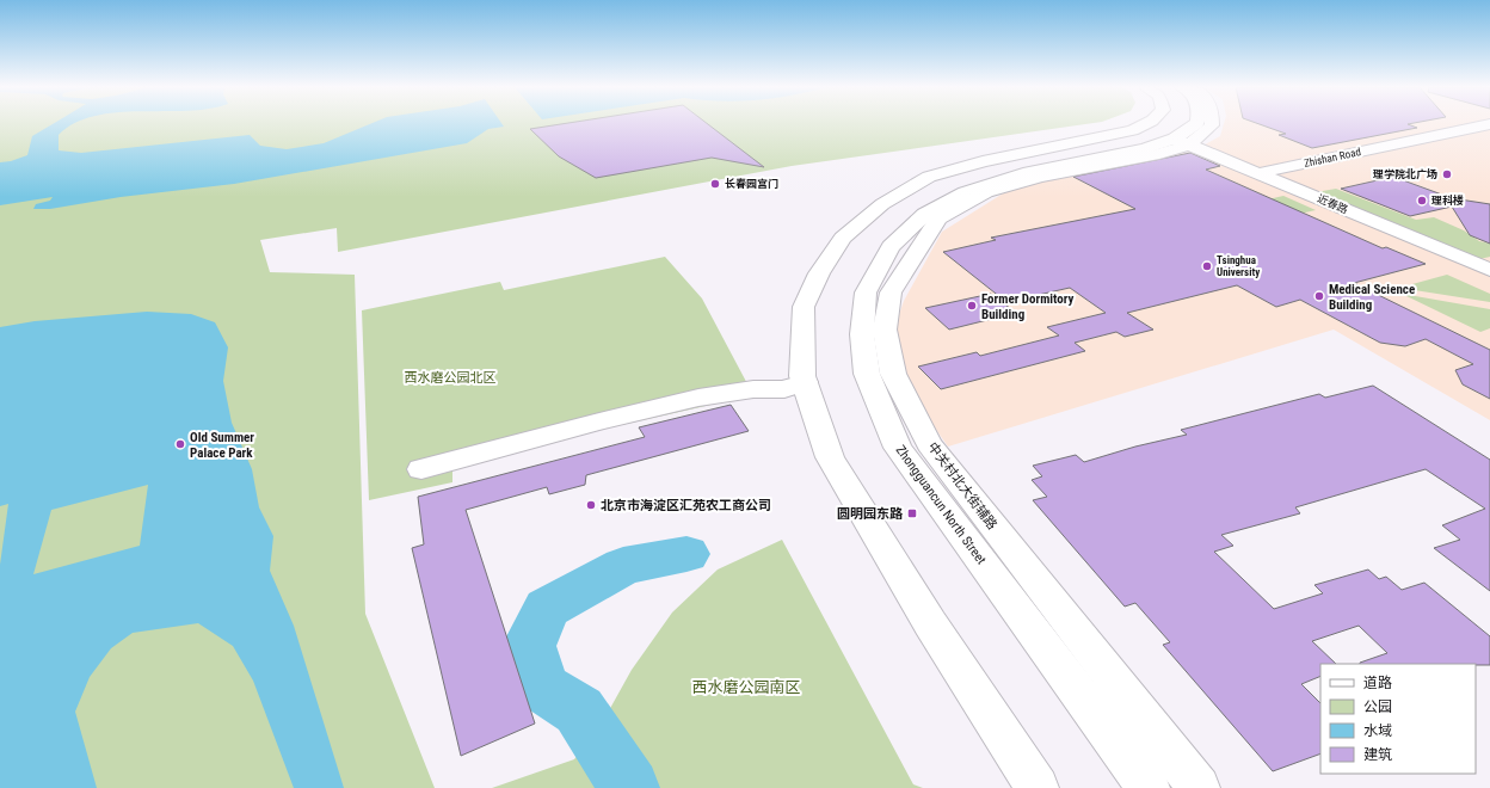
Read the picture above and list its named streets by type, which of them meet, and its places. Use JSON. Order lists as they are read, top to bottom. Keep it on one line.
{"streets":{"main road":["Zhishan Road","近春路","中关村北大街辅路","Zhongguancun North Street"]},"crossings":[["Zhishan Road","近春路"],["近春路","中关村北大街辅路"],["近春路","Zhongguancun North Street"],["中关村北大街辅路","Zhongguancun North Street"]],"parks":["西水磨公园北区","西水磨公园南区"],"places":{"other":["理学院北广场","长春园宫门","理科楼","Tsinghua University","Medical Science Building","Former Dormitory Building","Old Summer Palace Park","北京市海淀区汇苑农工商公司"],"transit":["圆明园东路"]},"legend":["道路","公园","水域","建筑"]}
